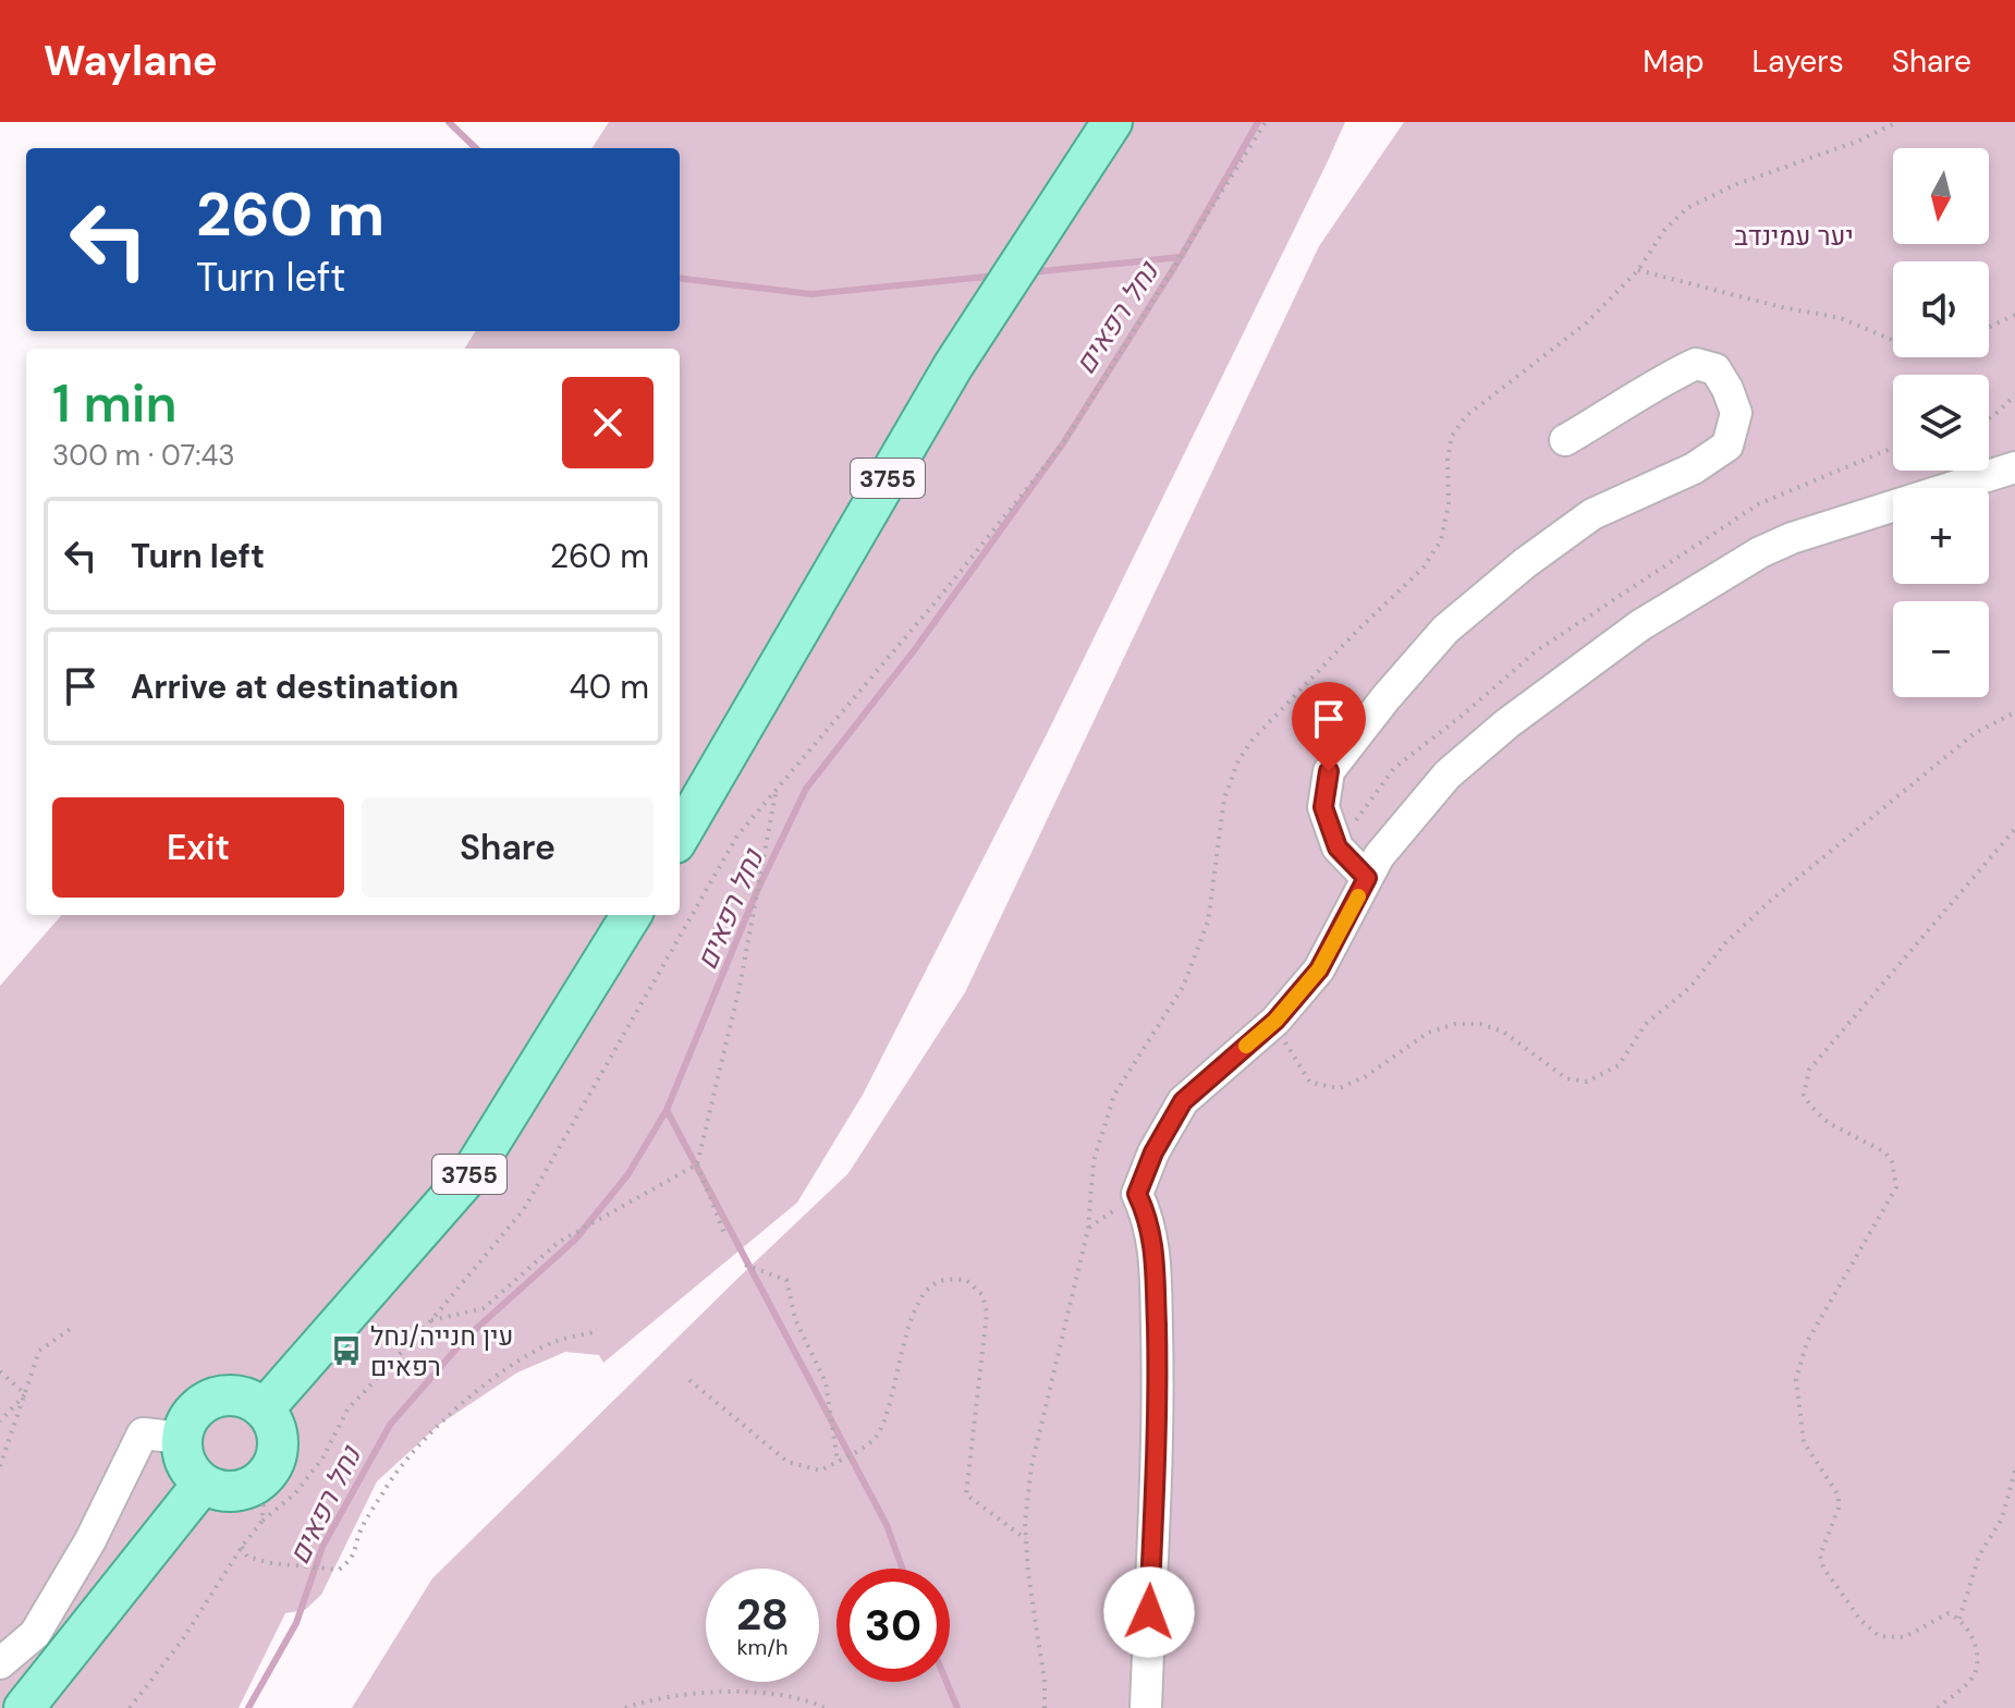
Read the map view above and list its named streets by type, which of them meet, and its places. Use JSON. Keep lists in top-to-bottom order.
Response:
{
  "streets": {
    "main road": ["3755"]
  },
  "water": ["נחל רפאים"],
  "parks": ["יער עמינדב"],
  "places": {
    "bus stop": ["עין חנייה/נחל רפאים"]
  },
  "north": "bottom",
  "page": {
    "header": "Waylane",
    "nav": ["Map", "Layers", "Share"],
    "map_buttons": ["+", "−"],
    "turn": ["260 m", "Turn left"],
    "heading": ["1 min", "300 m · 07:43"],
    "list": [
      {
        "name": "Turn left",
        "value": "260 m"
      },
      {
        "name": "Arrive at destination",
        "value": "40 m"
      }
    ],
    "buttons": ["Exit", "Share"],
    "speed": "28 km/h",
    "limit": "30"
  }
}
